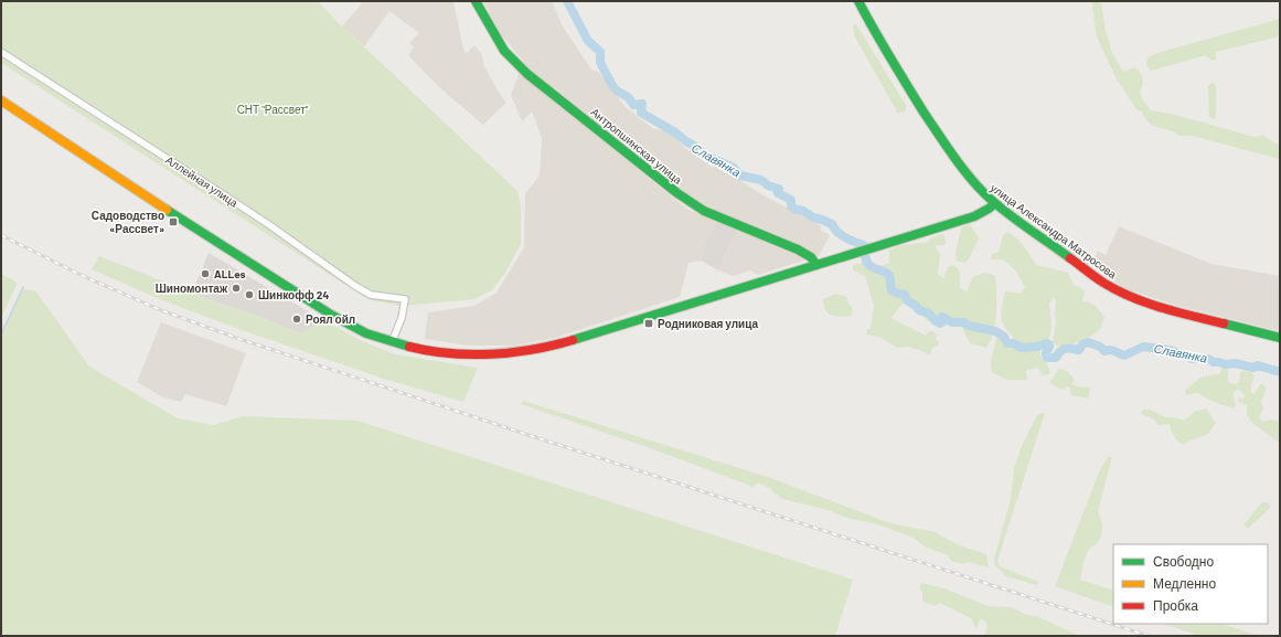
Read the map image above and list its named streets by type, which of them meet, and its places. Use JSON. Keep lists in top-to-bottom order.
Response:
{
  "streets": {
    "street": ["Антропшинская улица", "Аллейная улица", "улица Александра Матросова"]
  },
  "water": ["Славянка"],
  "parks": ["СНТ \"Рассвет\""],
  "places": {
    "transit": ["Садоводство «Рассвет»", "Родниковая улица"],
    "other": [
      "ALLes",
      "Шиномонтаж",
      "Шинкофф 24",
      "Роял ойл"
    ]
  },
  "legend": ["Свободно", "Медленно", "Пробка"]
}
